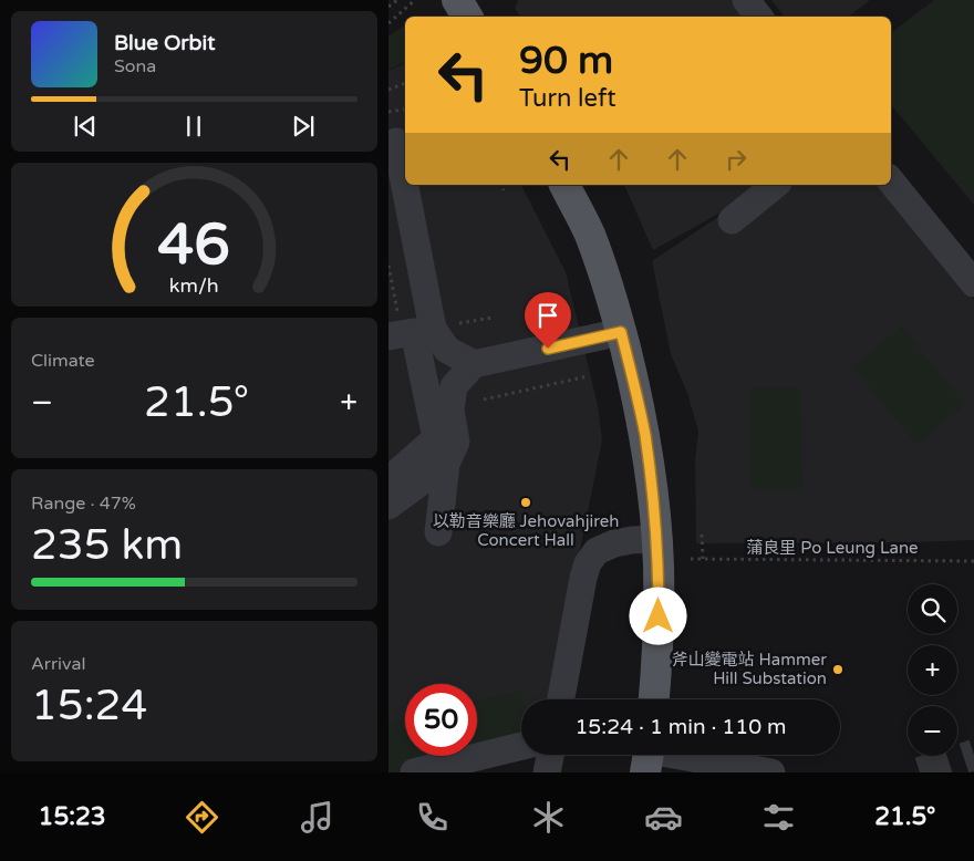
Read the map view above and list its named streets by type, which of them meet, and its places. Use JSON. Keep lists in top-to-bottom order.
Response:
{
  "streets": {
    "path": ["蒲良里 Po Leung Lane"]
  },
  "places": ["以勒音樂廳 Jehovahjireh Concert Hall", "斧山變電站 Hammer Hill Substation"],
  "page": {
    "turn": ["90 m", "Turn left"],
    "song": ["Blue Orbit", "Sona"],
    "tile": [
      "Climate",
      ["Range · 47%", "235 km"],
      ["Arrival", "15:24"]
    ],
    "heat": ["−", "21.5°", "+"],
    "map_buttons": ["+", "−"],
    "limit": "50",
    "trip": "15:24 · 1 min · 110 m",
    "tabs": ["15:23", "21.5°"],
    "gauge": ["46", "km/h"]
  }
}
